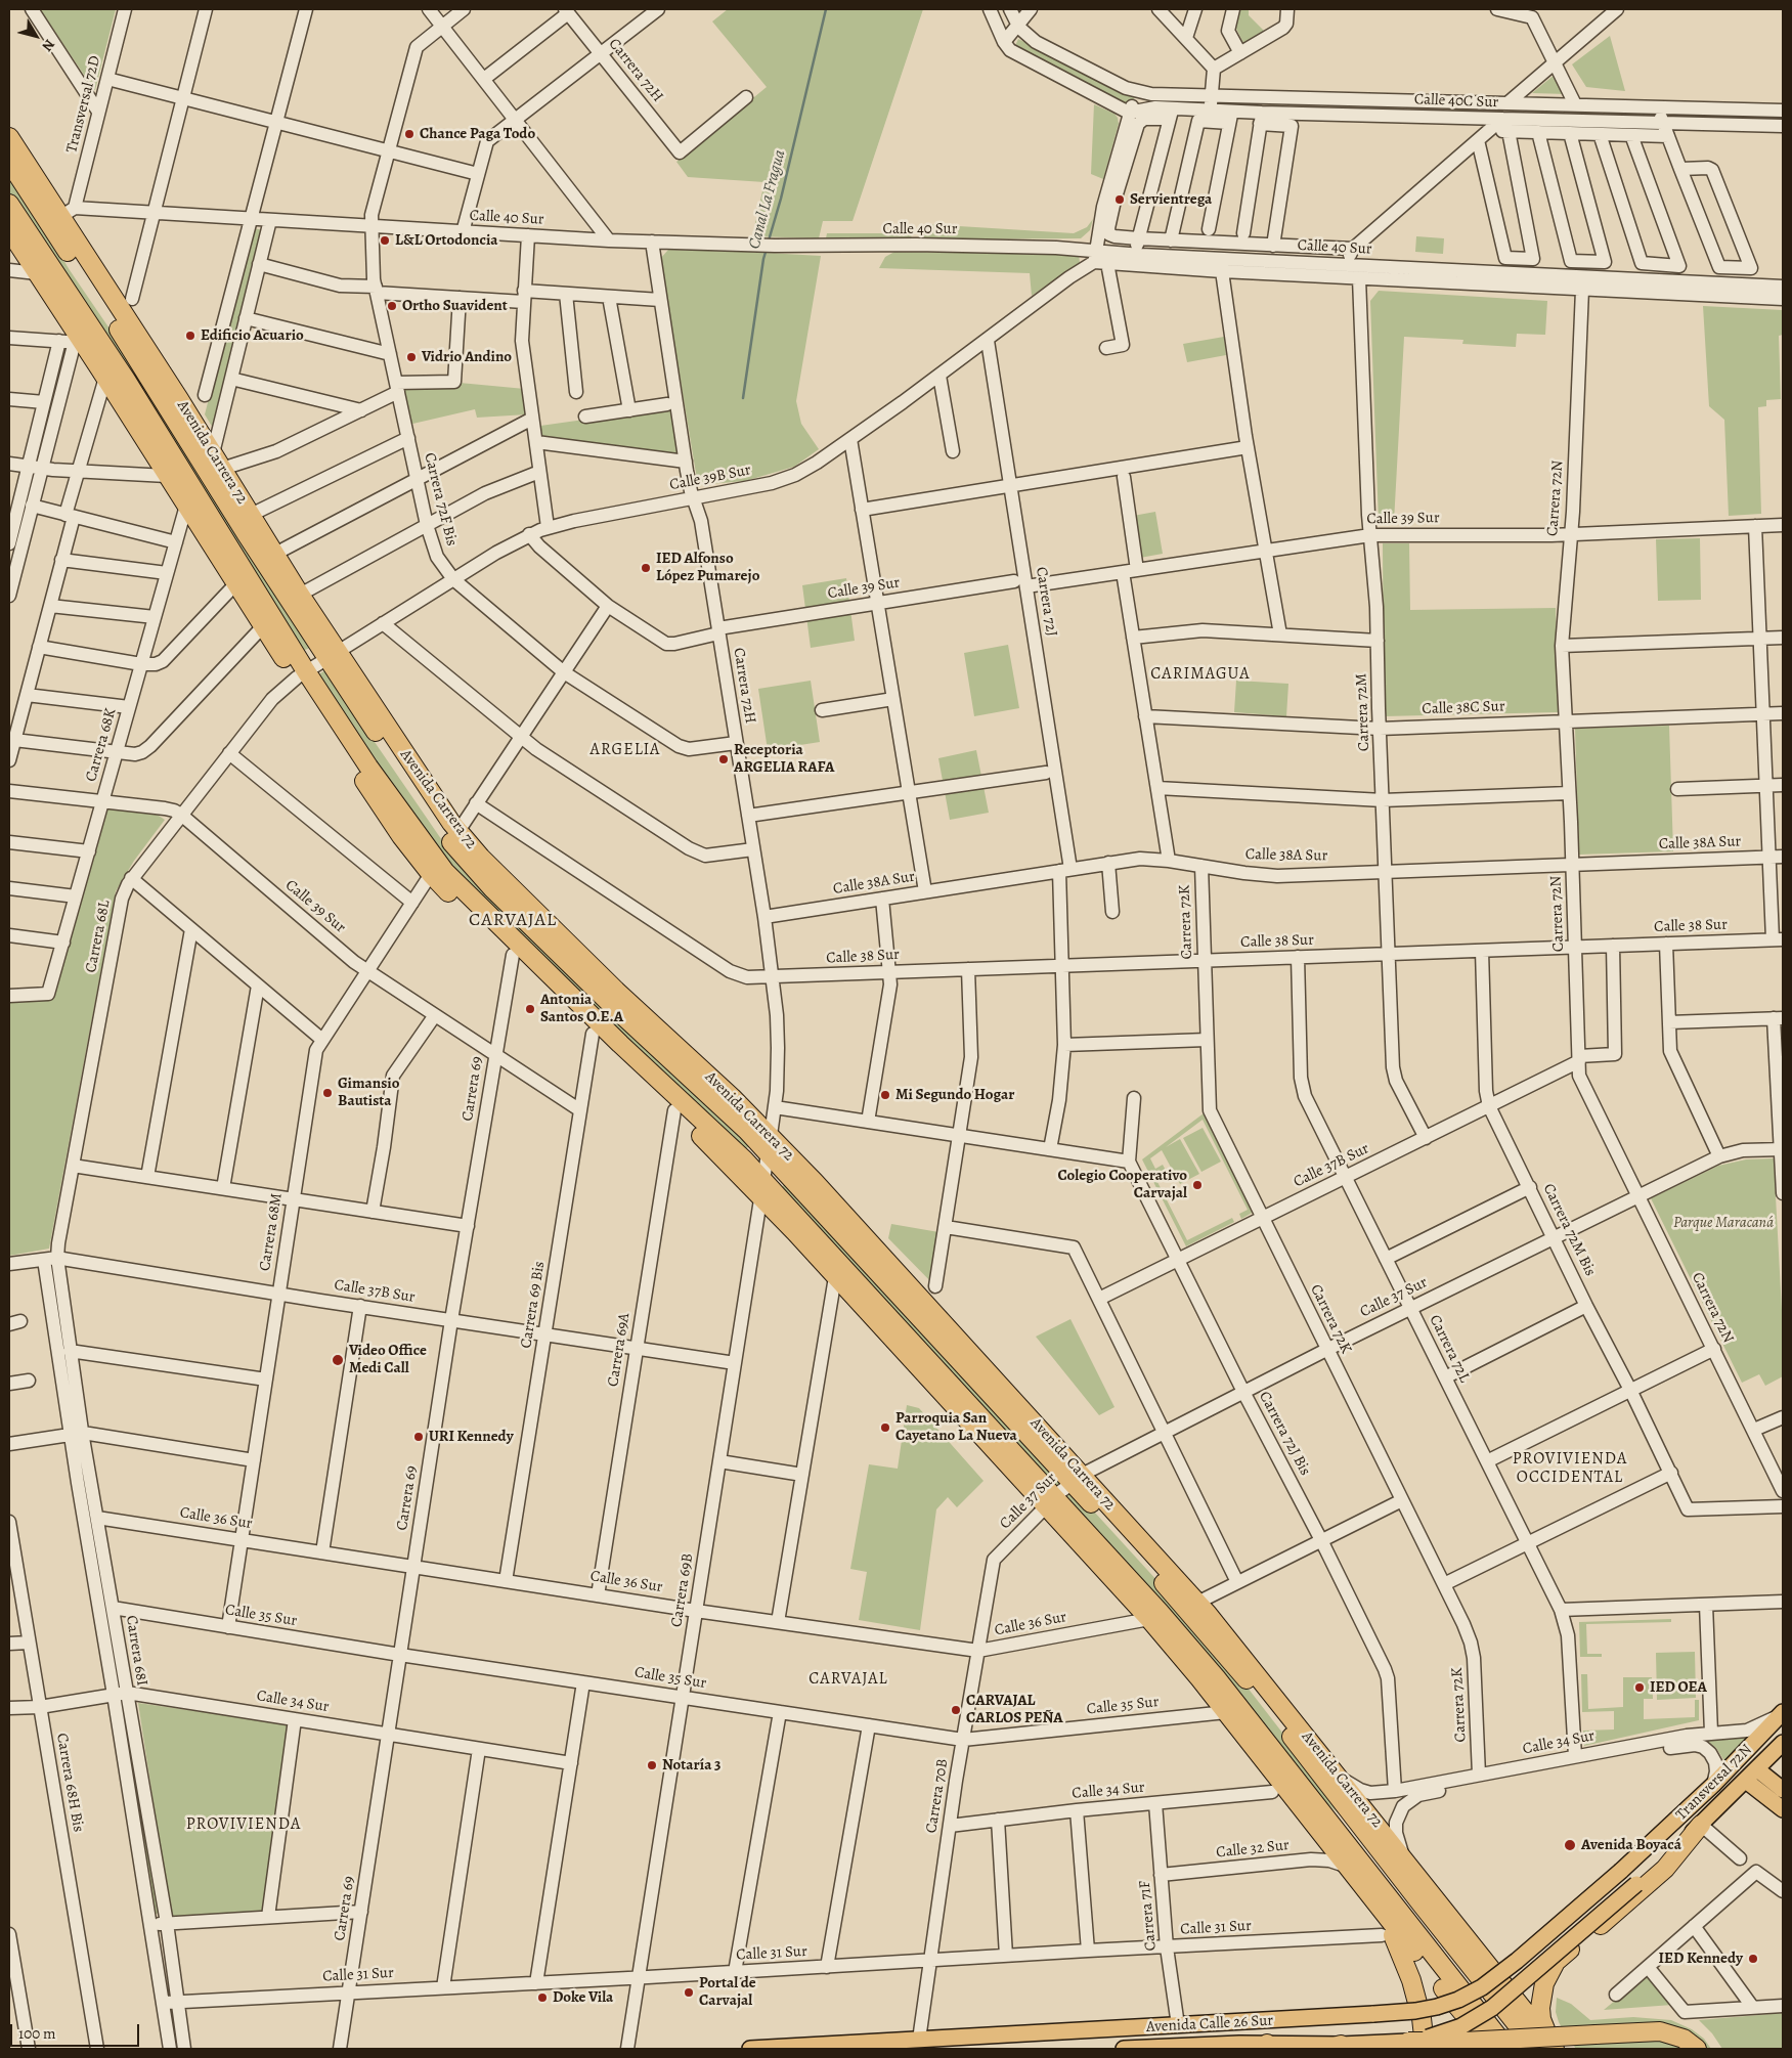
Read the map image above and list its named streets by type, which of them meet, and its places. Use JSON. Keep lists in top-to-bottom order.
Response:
{
  "streets": {
    "highway": ["Avenida Carrera 72"],
    "main road": ["Transversal 72N", "Avenida Calle 26 Sur"],
    "street": [
      "Carrera 72H",
      "Calle 40C Sur",
      "Transversal 72D",
      "Calle 40 Sur",
      "Calle 39B Sur",
      "Carrera 72N",
      "Carrera 72F Bis",
      "Calle 39 Sur",
      "Carrera 72J",
      "Calle 38C Sur",
      "Carrera 72M",
      "Carrera 68K",
      "Calle 38A Sur",
      "Carrera 72K",
      "Calle 38 Sur",
      "Carrera 68L",
      "Carrera 69",
      "Calle 37B Sur",
      "Carrera 72M Bis",
      "Carrera 68M",
      "Calle 37 Sur",
      "Carrera 69 Bis",
      "Carrera 72L",
      "Carrera 69A",
      "Carrera 72J Bis",
      "Calle 36 Sur",
      "Carrera 69B",
      "Calle 35 Sur",
      "Carrera 68I",
      "Calle 34 Sur",
      "Carrera 68H Bis",
      "Carrera 70B",
      "Calle 32 Sur",
      "Carrera 71F",
      "Calle 31 Sur"
    ]
  },
  "crossings": [
    ["Carrera 72H", "Calle 40 Sur"],
    ["Carrera 72H", "Avenida Carrera 72"],
    ["Carrera 72H", "Calle 39B Sur"],
    ["Carrera 72H", "Carrera 72F Bis"],
    ["Carrera 72H", "Calle 39 Sur"],
    ["Carrera 72H", "Calle 38A Sur"],
    ["Carrera 72H", "Calle 38 Sur"],
    ["Carrera 72H", "Carrera 69B"],
    ["Calle 40C Sur", "Calle 40 Sur"],
    ["Transversal 72D", "Calle 40 Sur"],
    ["Transversal 72D", "Avenida Carrera 72"],
    ["Calle 40 Sur", "Avenida Carrera 72"],
    ["Calle 40 Sur", "Calle 39B Sur"],
    ["Calle 40 Sur", "Carrera 72N"],
    ["Calle 40 Sur", "Carrera 72F Bis"],
    ["Calle 40 Sur", "Carrera 72M"],
    ["Avenida Carrera 72", "Calle 39B Sur"],
    ["Avenida Carrera 72", "Calle 37 Sur"],
    ["Avenida Carrera 72", "Carrera 69B"],
    ["Avenida Carrera 72", "Calle 34 Sur"],
    ["Calle 39B Sur", "Carrera 72F Bis"],
    ["Calle 39B Sur", "Carrera 72J"],
    ["Calle 39B Sur", "Carrera 68L"],
    ["Carrera 72N", "Calle 39 Sur"],
    ["Carrera 72N", "Calle 38C Sur"],
    ["Carrera 72N", "Calle 38A Sur"],
    ["Carrera 72N", "Calle 38 Sur"],
    ["Carrera 72N", "Calle 37B Sur"],
    ["Carrera 72N", "Calle 37 Sur"],
    ["Calle 39 Sur", "Carrera 72J"],
    ["Calle 39 Sur", "Carrera 72M"],
    ["Calle 39 Sur", "Carrera 68K"],
    ["Calle 39 Sur", "Carrera 68L"],
    ["Calle 39 Sur", "Carrera 69"],
    ["Calle 39 Sur", "Carrera 68M"],
    ["Calle 39 Sur", "Carrera 69 Bis"],
    ["Carrera 72J", "Calle 38A Sur"],
    ["Carrera 72J", "Calle 38 Sur"],
    ["Calle 38C Sur", "Carrera 72M"],
    ["Carrera 72M", "Calle 38A Sur"],
    ["Carrera 72M", "Calle 38 Sur"],
    ["Carrera 72M", "Calle 37B Sur"],
    ["Calle 38A Sur", "Carrera 72K"],
    ["Carrera 72K", "Calle 38 Sur"],
    ["Carrera 72K", "Calle 37B Sur"],
    ["Carrera 72K", "Calle 37 Sur"],
    ["Carrera 72K", "Calle 34 Sur"],
    ["Calle 38 Sur", "Calle 37B Sur"],
    ["Calle 38 Sur", "Carrera 72M Bis"],
    ["Calle 38 Sur", "Carrera 72L"],
    ["Carrera 68L", "Calle 37B Sur"],
    ["Carrera 68L", "Carrera 68I"],
    ["Carrera 69", "Calle 37B Sur"],
    ["Carrera 69", "Calle 36 Sur"],
    ["Carrera 69", "Calle 35 Sur"],
    ["Carrera 69", "Calle 34 Sur"],
    ["Carrera 69", "Calle 31 Sur"],
    ["Calle 37B Sur", "Carrera 72M Bis"],
    ["Calle 37B Sur", "Carrera 68M"],
    ["Calle 37B Sur", "Carrera 69 Bis"],
    ["Calle 37B Sur", "Carrera 72L"],
    ["Calle 37B Sur", "Carrera 69A"],
    ["Calle 37B Sur", "Carrera 72J Bis"],
    ["Calle 37B Sur", "Carrera 69B"],
    ["Calle 37B Sur", "Carrera 68I"],
    ["Carrera 72M Bis", "Calle 37 Sur"],
    ["Carrera 68M", "Calle 36 Sur"],
    ["Carrera 68M", "Calle 35 Sur"],
    ["Calle 37 Sur", "Carrera 72L"],
    ["Calle 37 Sur", "Carrera 72J Bis"],
    ["Calle 37 Sur", "Carrera 70B"],
    ["Carrera 69 Bis", "Calle 36 Sur"],
    ["Carrera 72L", "Calle 34 Sur"],
    ["Carrera 69A", "Calle 36 Sur"],
    ["Carrera 72J Bis", "Calle 34 Sur"],
    ["Calle 36 Sur", "Carrera 69B"],
    ["Calle 36 Sur", "Carrera 68I"],
    ["Calle 36 Sur", "Carrera 70B"],
    ["Carrera 69B", "Calle 35 Sur"],
    ["Carrera 69B", "Calle 31 Sur"],
    ["Calle 35 Sur", "Carrera 68I"],
    ["Calle 35 Sur", "Carrera 70B"],
    ["Carrera 68I", "Calle 34 Sur"],
    ["Carrera 68I", "Calle 31 Sur"],
    ["Calle 34 Sur", "Carrera 68H Bis"],
    ["Calle 34 Sur", "Transversal 72N"],
    ["Calle 34 Sur", "Carrera 70B"],
    ["Calle 34 Sur", "Carrera 71F"],
    ["Transversal 72N", "Avenida Calle 26 Sur"],
    ["Carrera 70B", "Calle 31 Sur"],
    ["Carrera 70B", "Avenida Calle 26 Sur"],
    ["Calle 32 Sur", "Carrera 71F"],
    ["Carrera 71F", "Calle 31 Sur"],
    ["Carrera 71F", "Avenida Calle 26 Sur"]
  ],
  "districts": [
    "CARIMAGUA",
    "ARGELIA",
    "CARVAJAL",
    "PROVIVIENDA OCCIDENTAL",
    "CARVAJAL",
    "PROVIVIENDA"
  ],
  "water": ["Canal La Fragua"],
  "parks": ["Parque Maracaná"],
  "places": [
    "Chance Paga Todo",
    "Servientrega",
    "L&L Ortodoncia",
    "Ortho Suavident",
    "Edificio Acuario",
    "Vidrio Andino",
    "IED Alfonso López Pumarejo",
    "Receptoria ARGELIA RAFA",
    "Antonia Santos O.E.A",
    "Gimansio Bautista",
    "Mi Segundo Hogar",
    "Colegio Cooperativo Carvajal",
    "Video Office Medi Call",
    "Parroquia San Cayetano La Nueva",
    "URI Kennedy",
    "IED OEA",
    "CARVAJAL CARLOS PEÑA",
    "Notaría 3",
    "Avenida Boyacá",
    "IED Kennedy",
    "Portal de Carvajal",
    "Doke Vila"
  ],
  "scale_bar": "100 m",
  "north": "bottom right"
}
